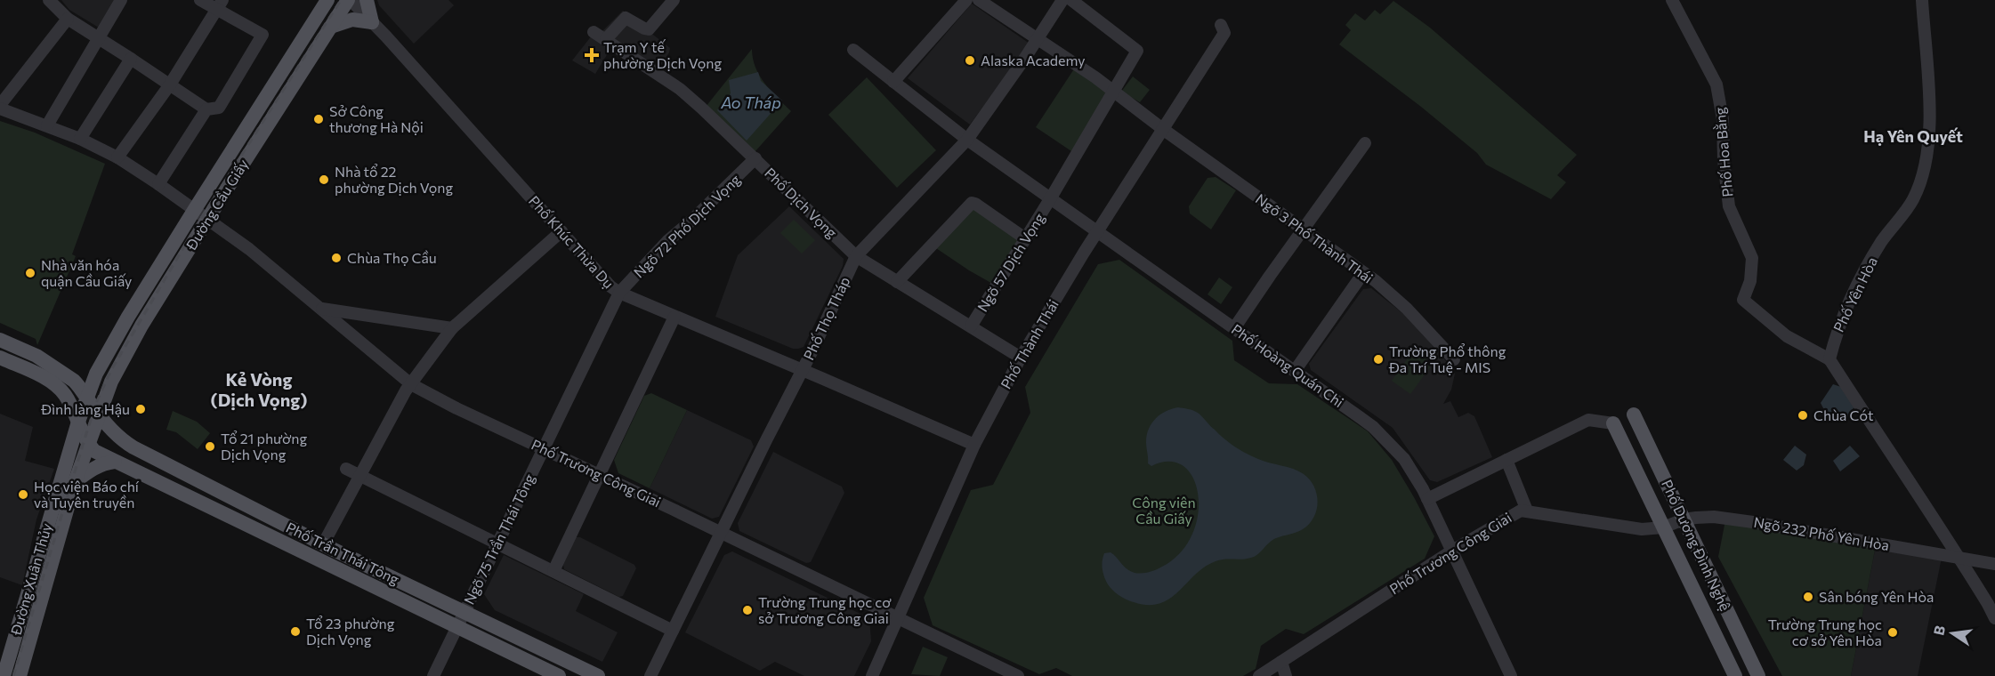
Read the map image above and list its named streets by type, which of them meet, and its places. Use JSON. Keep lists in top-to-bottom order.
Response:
{
  "streets": {
    "main road": [
      "Đường Cầu Giấy",
      "Phố Dương Đình Nghệ",
      "Phố Trần Thái Tông",
      "Đường Xuân Thủy"
    ],
    "street": [
      "Phố Hoa Bằng",
      "Phố Dịch Vọng",
      "Ngõ 72 Phố Dịch Vọng",
      "Ngõ 3 Phố Thành Thái",
      "Phố Khúc Thừa Dụ",
      "Ngõ 57 Dịch Vọng",
      "Phố Yên Hòa",
      "Phố Thọ Tháp",
      "Phố Thành Thái",
      "Phố Hoàng Quán Chi",
      "Phố Trương Công Giai",
      "Ngõ 232 Phố Yên Hòa",
      "Ngõ 75 Trần Thái Tông"
    ]
  },
  "crossings": [
    ["Phố Hoa Bằng", "Phố Yên Hòa"],
    ["Phố Dịch Vọng", "Ngõ 72 Phố Dịch Vọng"],
    ["Phố Dịch Vọng", "Ngõ 57 Dịch Vọng"],
    ["Phố Dịch Vọng", "Phố Thọ Tháp"],
    ["Phố Dịch Vọng", "Phố Thành Thái"],
    ["Đường Cầu Giấy", "Phố Khúc Thừa Dụ"],
    ["Đường Cầu Giấy", "Phố Trương Công Giai"],
    ["Đường Cầu Giấy", "Phố Trần Thái Tông"],
    ["Đường Cầu Giấy", "Đường Xuân Thủy"],
    ["Ngõ 72 Phố Dịch Vọng", "Phố Khúc Thừa Dụ"],
    ["Ngõ 72 Phố Dịch Vọng", "Ngõ 75 Trần Thái Tông"],
    ["Ngõ 3 Phố Thành Thái", "Ngõ 57 Dịch Vọng"],
    ["Ngõ 3 Phố Thành Thái", "Phố Thọ Tháp"],
    ["Ngõ 3 Phố Thành Thái", "Phố Thành Thái"],
    ["Phố Khúc Thừa Dụ", "Phố Thọ Tháp"],
    ["Phố Khúc Thừa Dụ", "Phố Thành Thái"],
    ["Phố Khúc Thừa Dụ", "Ngõ 75 Trần Thái Tông"],
    ["Ngõ 57 Dịch Vọng", "Phố Hoàng Quán Chi"],
    ["Phố Thọ Tháp", "Phố Hoàng Quán Chi"],
    ["Phố Thọ Tháp", "Phố Trương Công Giai"],
    ["Phố Thành Thái", "Phố Hoàng Quán Chi"],
    ["Phố Thành Thái", "Phố Trương Công Giai"],
    ["Phố Hoàng Quán Chi", "Phố Trương Công Giai"],
    ["Phố Trương Công Giai", "Ngõ 232 Phố Yên Hòa"],
    ["Phố Trương Công Giai", "Ngõ 75 Trần Thái Tông"],
    ["Phố Trương Công Giai", "Phố Dương Đình Nghệ"],
    ["Ngõ 232 Phố Yên Hòa", "Phố Dương Đình Nghệ"],
    ["Ngõ 75 Trần Thái Tông", "Phố Trần Thái Tông"],
    ["Phố Trần Thái Tông", "Đường Xuân Thủy"]
  ],
  "districts": ["Hạ Yên Quyết", "Kẻ Vòng (Dịch Vọng)"],
  "water": ["Ao Tháp"],
  "parks": ["Công viên Cầu Giấy"],
  "places": {
    "health": ["Trạm Y tế phường Dịch Vọng"],
    "other": [
      "Alaska Academy",
      "Sở Công thương Hà Nội",
      "Nhà tổ 22 phường Dịch Vọng",
      "Chùa Thọ Cầu",
      "Nhà văn hóa quận Cầu Giấy",
      "Trường Phổ thông Đa Trí Tuệ - MIS",
      "Đình làng Hậu",
      "Chùa Cót",
      "Tổ 21 phường Dịch Vọng",
      "Học viện Báo chí và Tuyên truyền",
      "Sân bóng Yên Hòa",
      "Trường Trung học cơ sở Trương Công Giai",
      "Tổ 23 phường Dịch Vọng",
      "Trường Trung học cơ sở Yên Hòa"
    ]
  },
  "north": "left"
}
